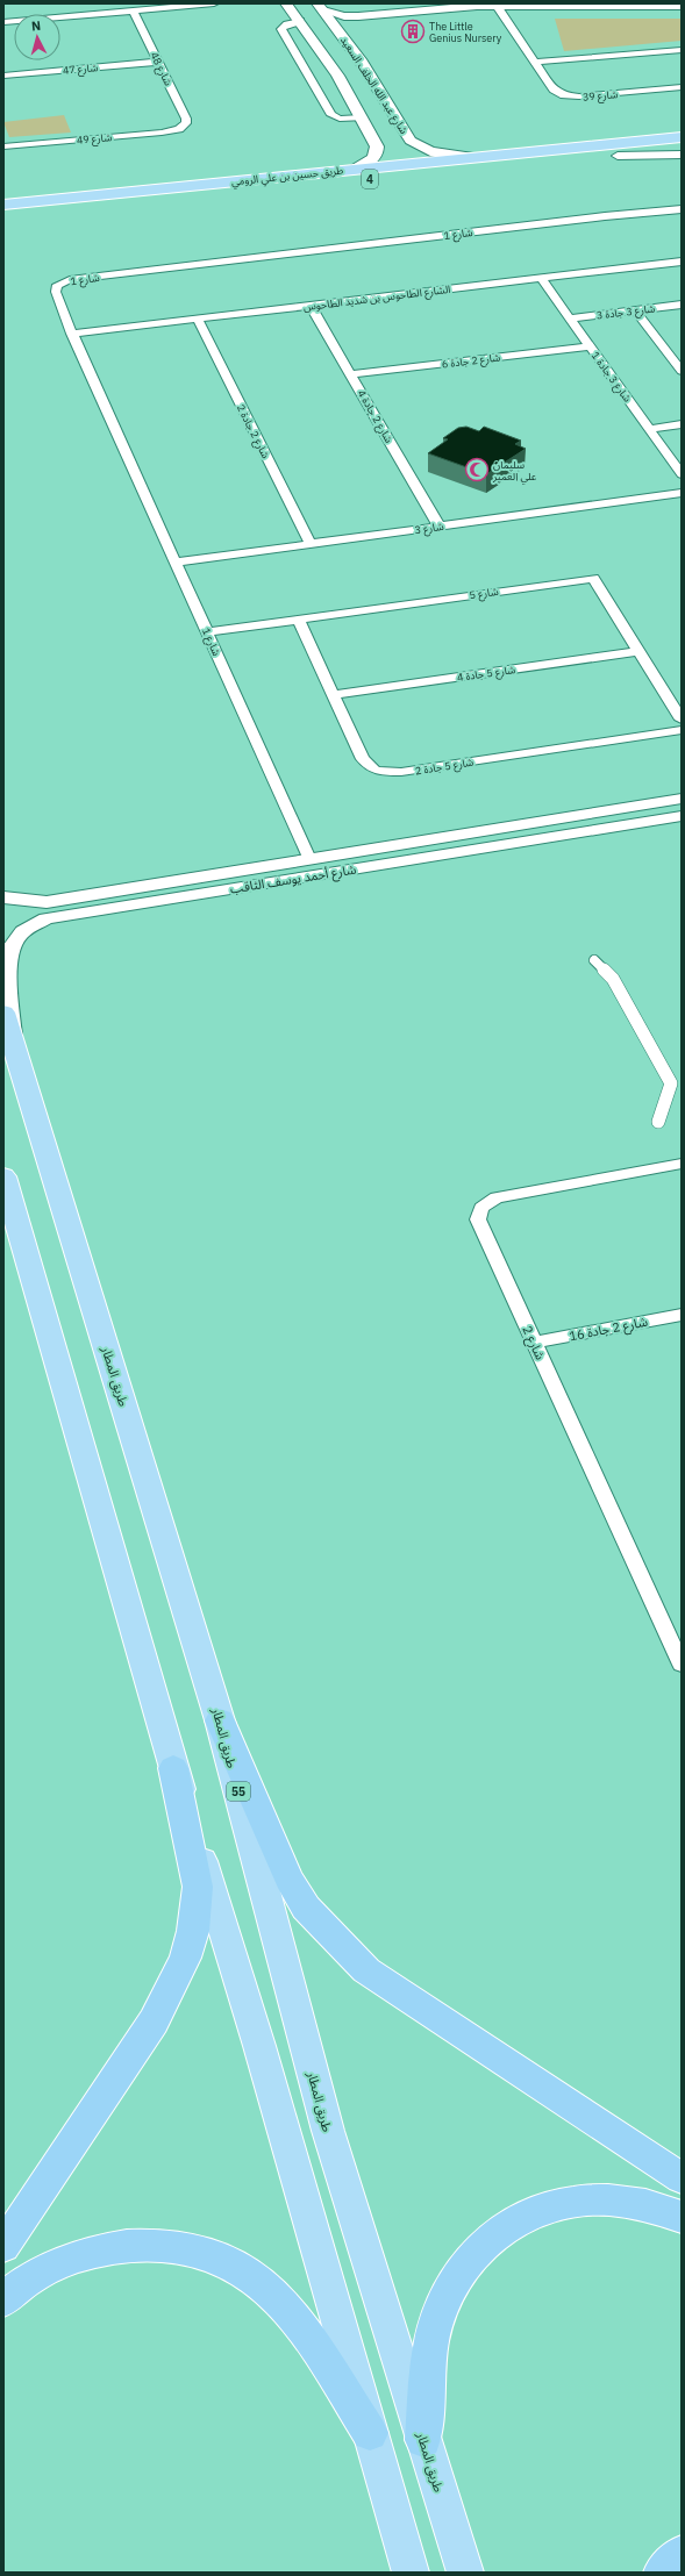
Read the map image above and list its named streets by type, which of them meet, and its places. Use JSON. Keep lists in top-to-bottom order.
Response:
{
  "streets": {
    "highway": [
      "طريق حسين بن علي الرومي",
      "4",
      "طريق المطار",
      "55"
    ],
    "main road": ["شارع عبد الله الخلف السعيد"],
    "street": [
      "شارع 47",
      "شارع 48",
      "شارع 39",
      "شارع 49",
      "شارع 1",
      "الشارع الطاحوس بن شديد الطاحوس",
      "شارع 3 جادة 3",
      "شارع 2 جادة 6",
      "شارع 3 جادة 1",
      "شارع 2 جادة 4",
      "شارع 2 جادة 2",
      "شارع 3",
      "شارع 5",
      "شارع 5 جادة 4",
      "شارع 5 جادة 2",
      "شارع أحمد يوسف الثاقب",
      "شارع 2 جادة 16",
      "شارع 2"
    ]
  },
  "crossings": [
    ["شارع 47", "شارع 48"],
    ["شارع 48", "شارع 49"],
    ["شارع عبد الله الخلف السعيد", "طريق حسين بن علي الرومي"],
    ["شارع 1", "الشارع الطاحوس بن شديد الطاحوس"],
    ["شارع 1", "شارع 3"],
    ["شارع 1", "شارع 5"],
    ["شارع 1", "شارع أحمد يوسف الثاقب"],
    ["الشارع الطاحوس بن شديد الطاحوس", "شارع 3 جادة 1"],
    ["الشارع الطاحوس بن شديد الطاحوس", "شارع 2 جادة 4"],
    ["الشارع الطاحوس بن شديد الطاحوس", "شارع 2 جادة 2"],
    ["شارع 3 جادة 3", "شارع 3 جادة 1"],
    ["شارع 2 جادة 6", "شارع 3 جادة 1"],
    ["شارع 2 جادة 6", "شارع 2 جادة 4"],
    ["شارع 2 جادة 4", "شارع 3"],
    ["شارع 2 جادة 2", "شارع 3"],
    ["شارع 5", "شارع 5 جادة 4"],
    ["شارع 5", "شارع 5 جادة 2"],
    ["شارع 5 جادة 4", "شارع 5 جادة 2"],
    ["شارع أحمد يوسف الثاقب", "طريق المطار"],
    ["شارع 2 جادة 16", "شارع 2"]
  ],
  "places": {
    "building": ["The Little Genius Nursery"],
    "mosque": ["سليمان علي العمير"]
  },
  "north": "top"
}
